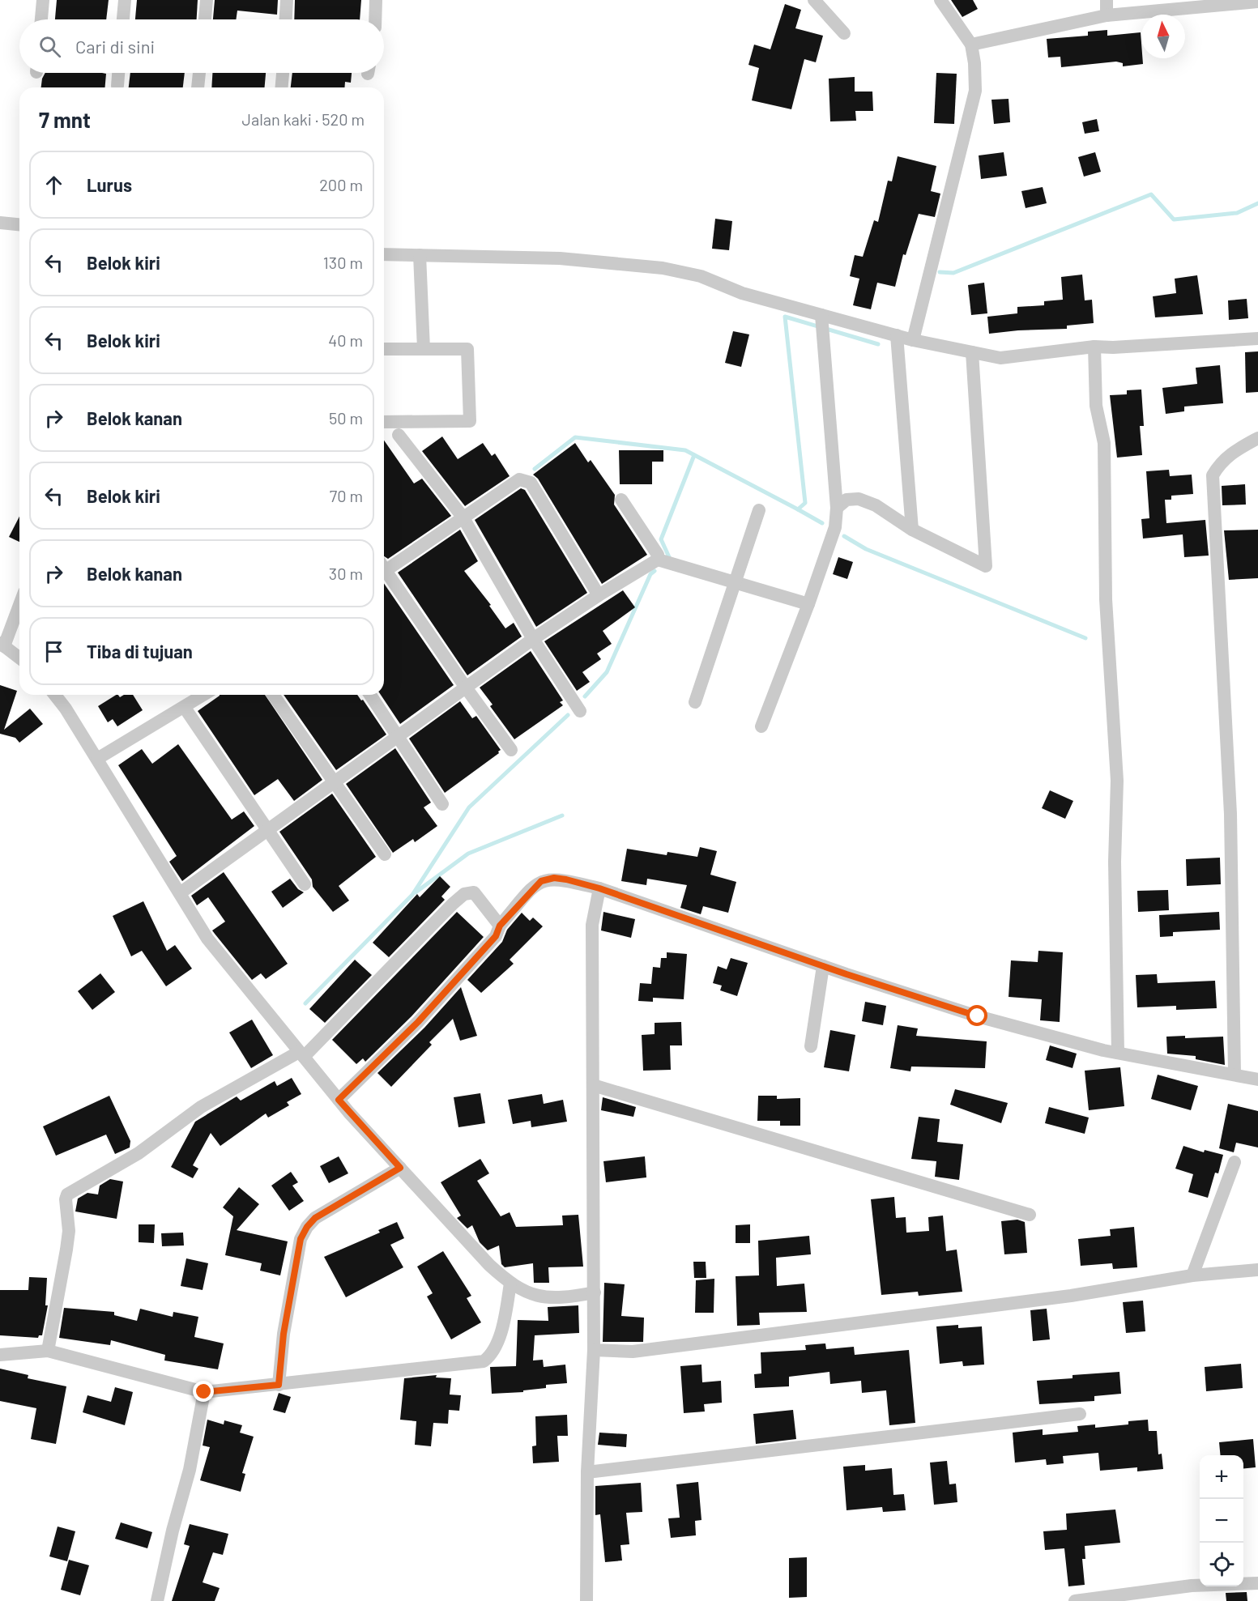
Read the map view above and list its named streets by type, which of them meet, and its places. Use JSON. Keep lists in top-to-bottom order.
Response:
{
  "north": "top",
  "page": {
    "search": "Cari di sini",
    "heading": ["7 mnt", "Jalan kaki · 520 m"],
    "list": [
      ["Lurus", "200 m"],
      ["Belok kiri", "130 m"],
      ["Belok kiri", "40 m"],
      ["Belok kanan", "50 m"],
      ["Belok kiri", "70 m"],
      ["Belok kanan", "30 m"],
      "Tiba di tujuan"
    ],
    "map_buttons": ["+", "−"]
  }
}
